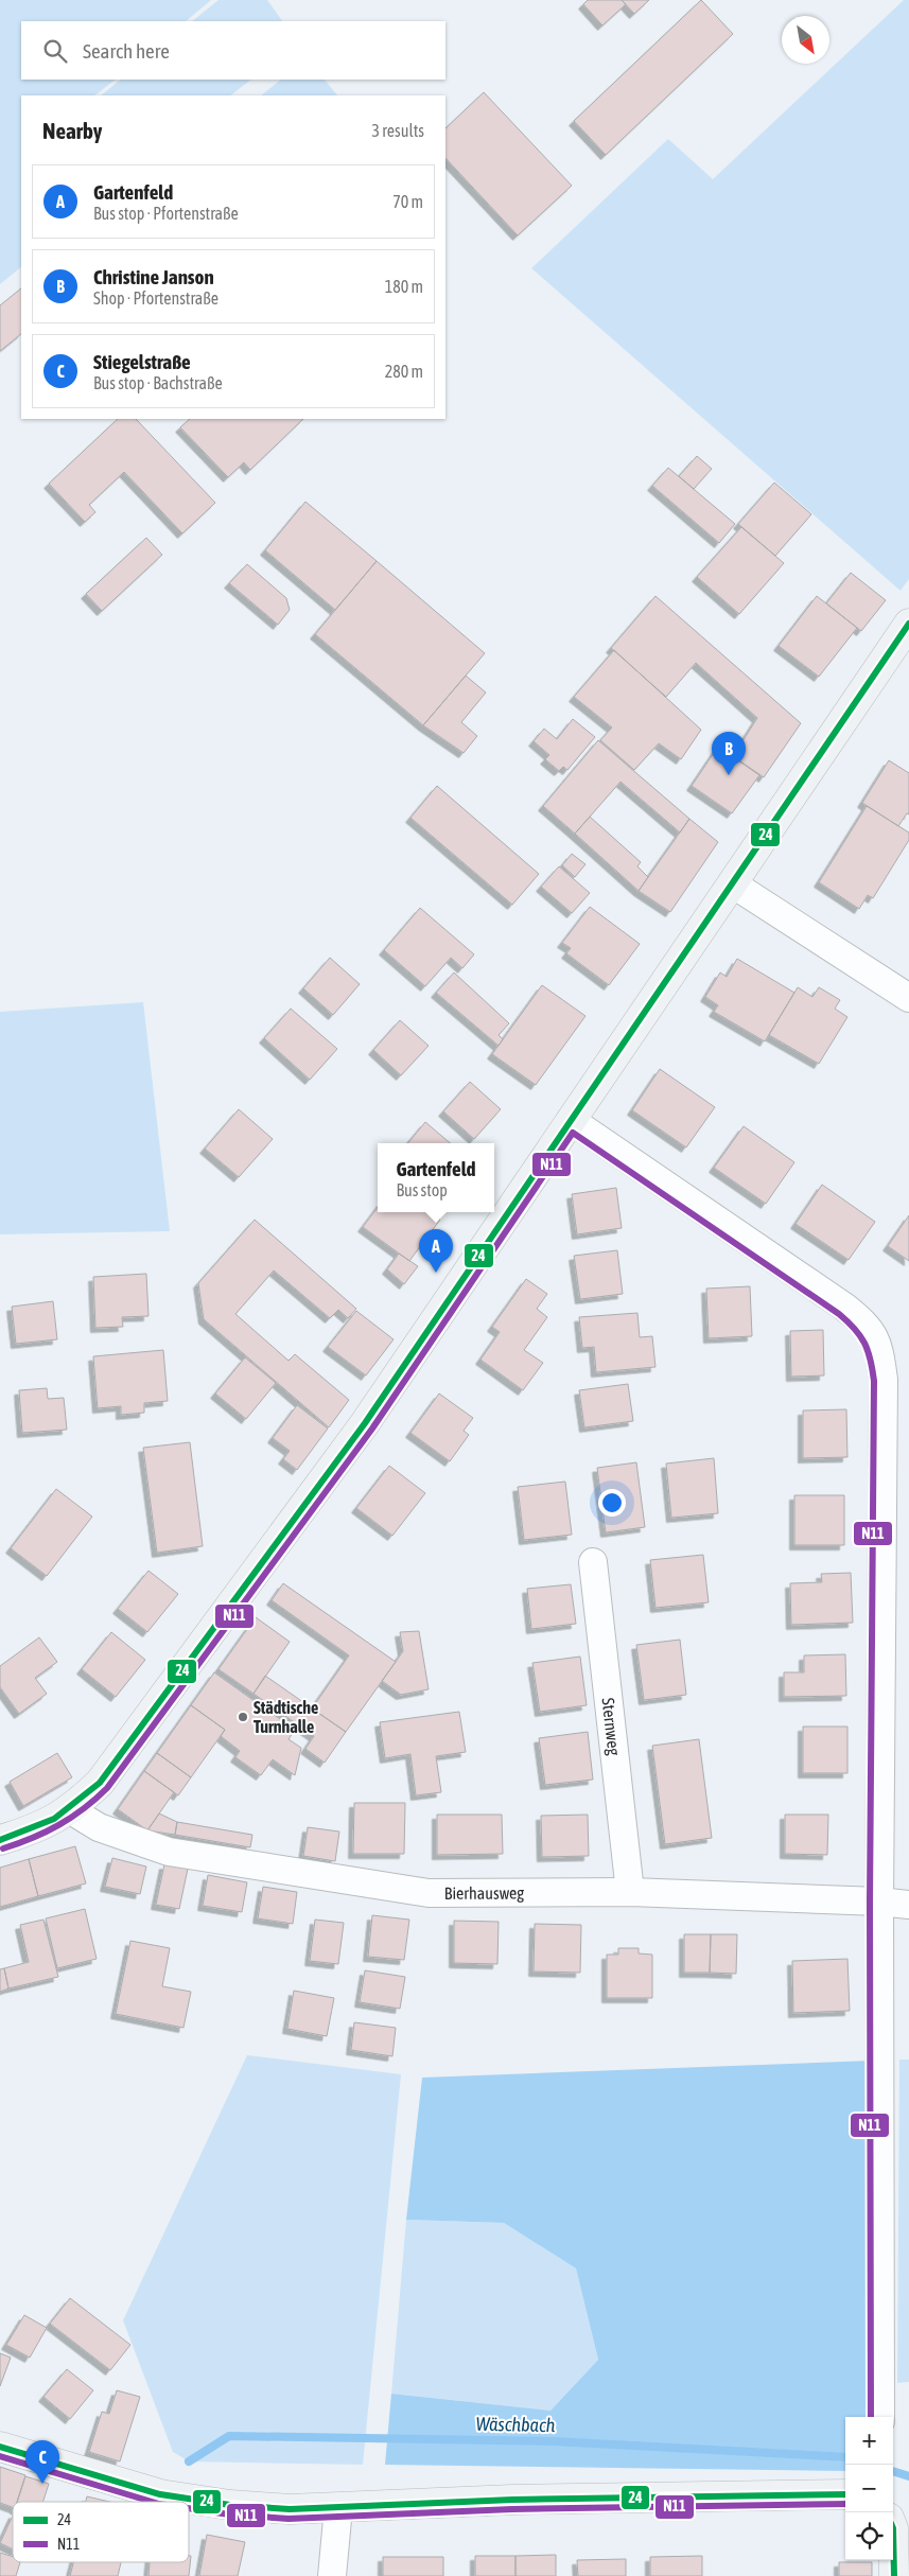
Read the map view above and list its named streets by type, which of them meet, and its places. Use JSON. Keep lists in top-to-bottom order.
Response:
{
  "streets": {
    "street": ["Sternweg", "Bierhausweg"]
  },
  "crossings": [
    ["Sternweg", "Bierhausweg"]
  ],
  "water": ["Wäschbach"],
  "places": ["Städtische Turnhalle"],
  "lines": ["transit line 24", "transit line N11"],
  "legend": ["24", "N11"],
  "north": "bottom right",
  "page": {
    "search": "Search here",
    "heading": ["Nearby", "3 results"],
    "list": [
      {
        "mark": "A",
        "name": "Gartenfeld",
        "note": "Bus stop · Pfortenstraße",
        "value": "70 m"
      },
      {
        "mark": "B",
        "name": "Christine Janson",
        "note": "Shop · Pfortenstraße",
        "value": "180 m"
      },
      {
        "mark": "C",
        "name": "Stiegelstraße",
        "note": "Bus stop · Bachstraße",
        "value": "280 m"
      }
    ],
    "pins": ["B", "A", "C"],
    "popup": ["Gartenfeld", "Bus stop"],
    "map_buttons": ["+", "−"]
  }
}
